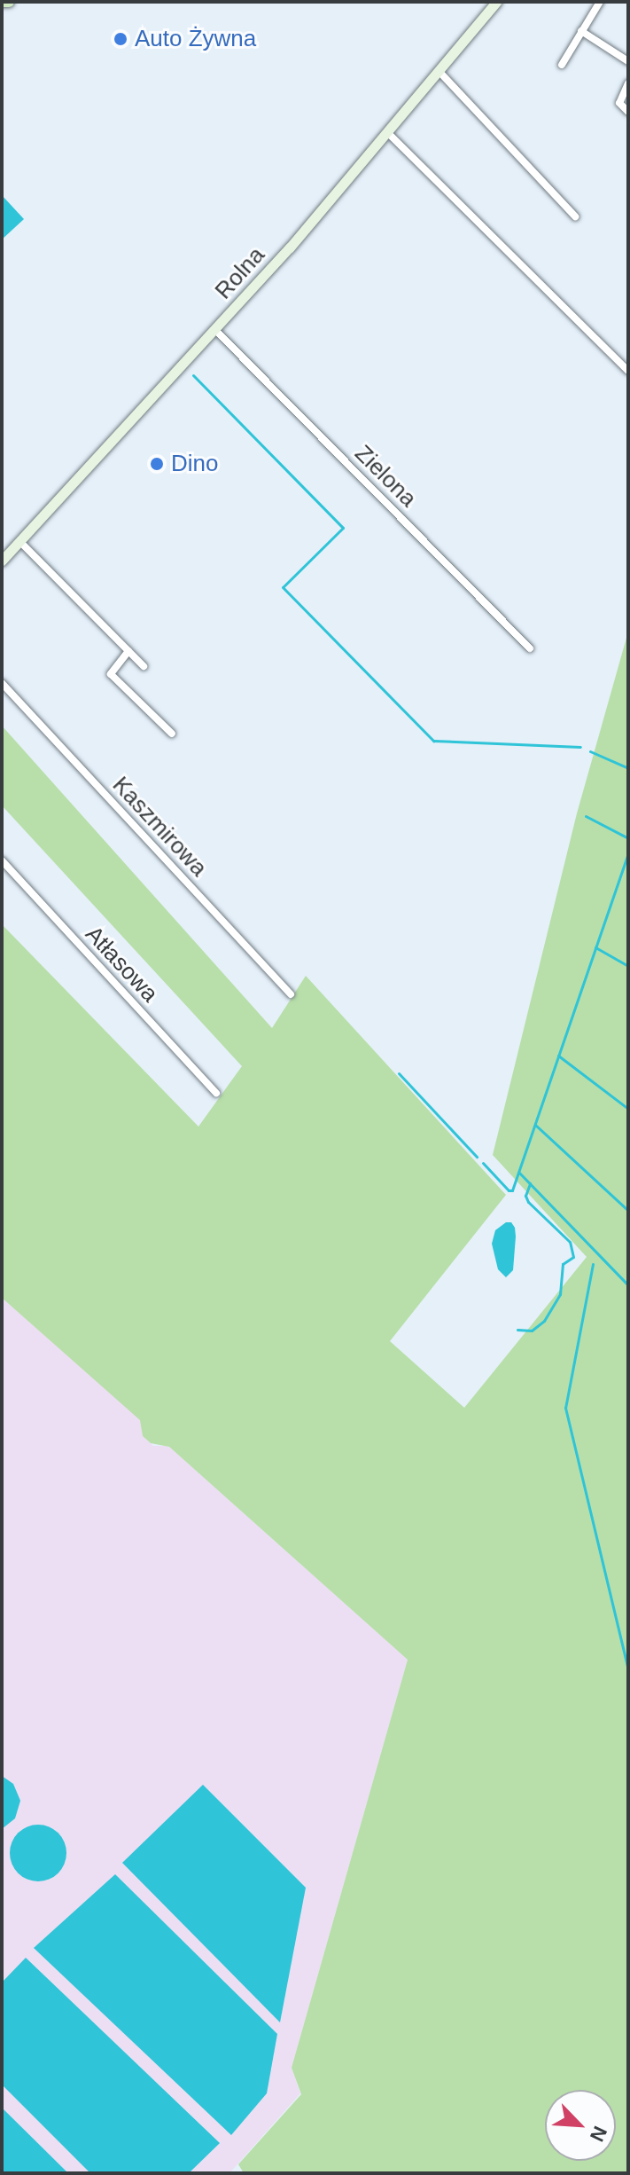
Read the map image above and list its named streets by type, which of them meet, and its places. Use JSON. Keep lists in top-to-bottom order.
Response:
{
  "streets": {
    "street": [
      "Rolna",
      "Zielona",
      "Kaszmirowa",
      "Atłasowa"
    ]
  },
  "crossings": [
    ["Rolna", "Zielona"]
  ],
  "places": ["Auto Żywna", "Dino"],
  "north": "bottom right"
}
